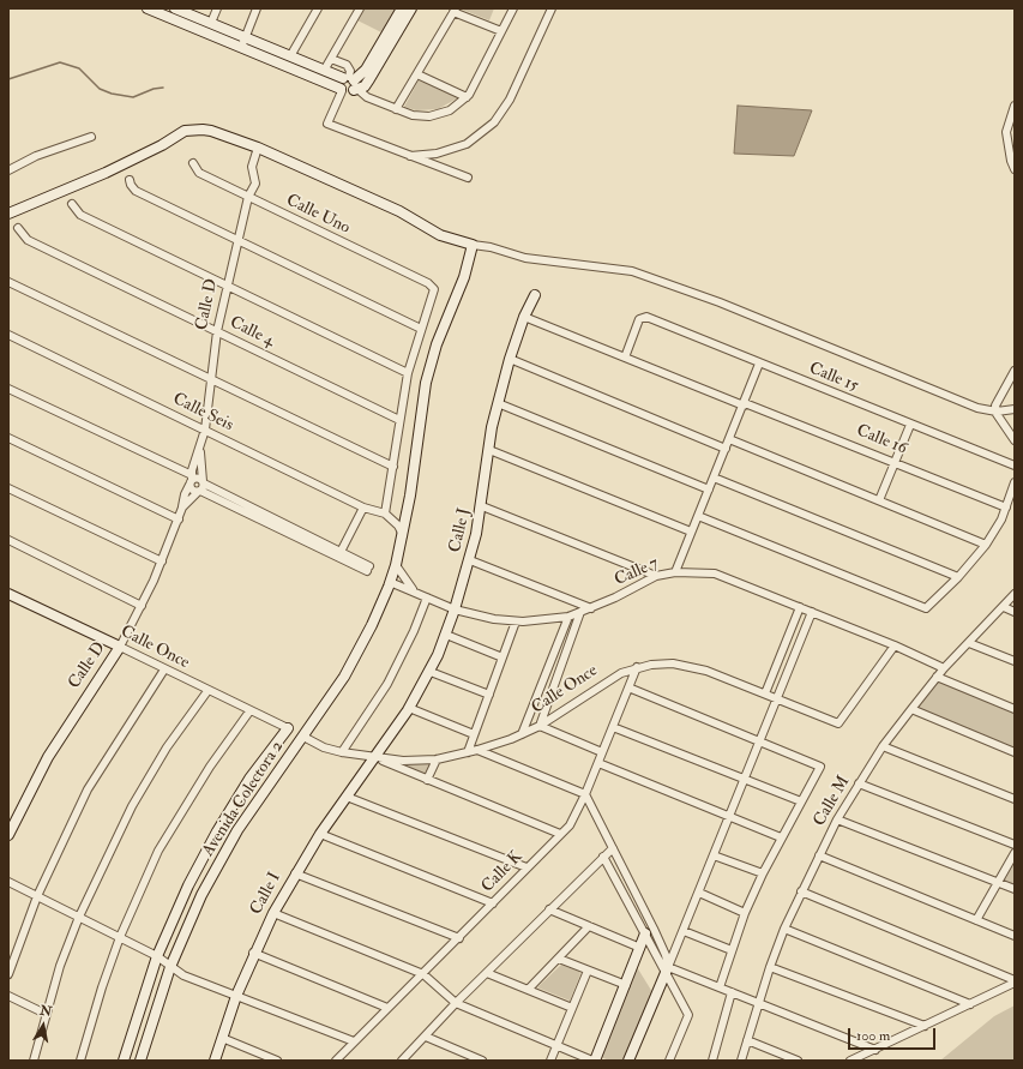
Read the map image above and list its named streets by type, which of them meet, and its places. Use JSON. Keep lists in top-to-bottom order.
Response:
{
  "streets": {
    "street": [
      "Calle Uno",
      "Calle D",
      "Calle 4",
      "Calle 15",
      "Calle Seis",
      "Calle 16",
      "Calle J",
      "Calle 7",
      "Calle Once",
      "Avenida Colectora 2",
      "Calle M",
      "Calle K",
      "Calle I"
    ]
  },
  "crossings": [
    ["Calle Uno", "Calle D"],
    ["Calle D", "Calle 4"],
    ["Calle D", "Calle Seis"],
    ["Calle D", "Calle Once"],
    ["Calle 15", "Calle 16"],
    ["Calle 16", "Calle J"],
    ["Calle J", "Calle 7"],
    ["Calle J", "Calle Once"],
    ["Calle J", "Calle I"],
    ["Calle 7", "Calle Once"],
    ["Calle 7", "Avenida Colectora 2"],
    ["Calle 7", "Calle M"],
    ["Calle Once", "Avenida Colectora 2"],
    ["Calle Once", "Calle K"],
    ["Calle Once", "Calle I"]
  ],
  "scale_bar": "100 m",
  "north": "top"
}
